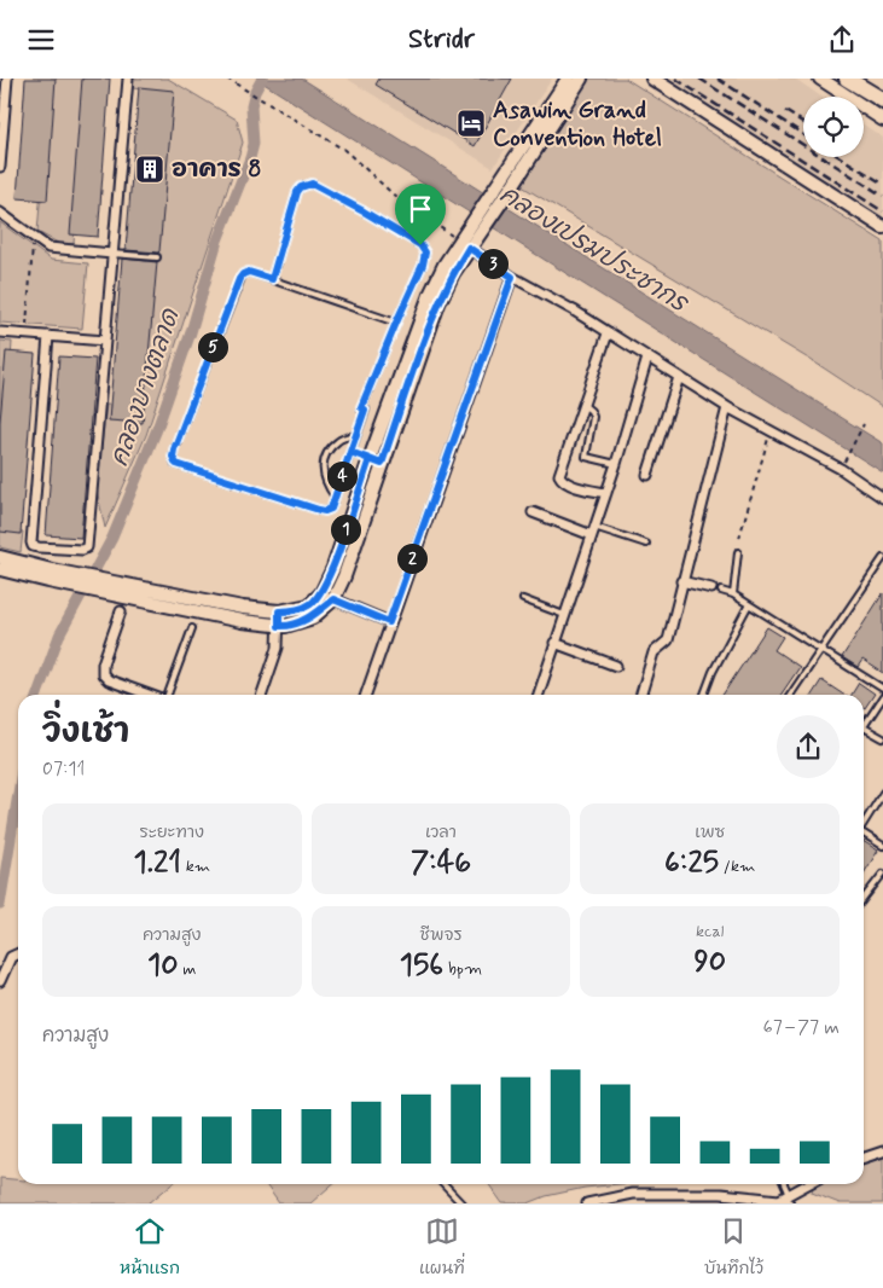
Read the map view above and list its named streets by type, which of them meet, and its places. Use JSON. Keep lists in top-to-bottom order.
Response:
{
  "water": ["คลองเปรมประชากร", "คลองบางตลาด"],
  "places": {
    "hotel": ["Asawin Grand Convention Hotel"],
    "building": ["อาคาร 8"]
  },
  "page": {
    "header": "Stridr",
    "pins": [
      "3",
      "5",
      "4",
      "1",
      "2"
    ],
    "heading": ["วิ่งเช้า", "07:11"],
    "stats": [
      ["ระยะทาง", "1.21 km"],
      ["เวลา", "7:46"],
      ["เพซ", "6:25 /km"],
      ["ความสูง", "10 m"],
      ["ชีพจร", "156 bpm"],
      ["kcal", "90"]
    ],
    "chart": ["ความสูง", "67–77 m"],
    "tabs": ["หน้าแรก", "แผนที่", "บันทึกไว้"]
  }
}
